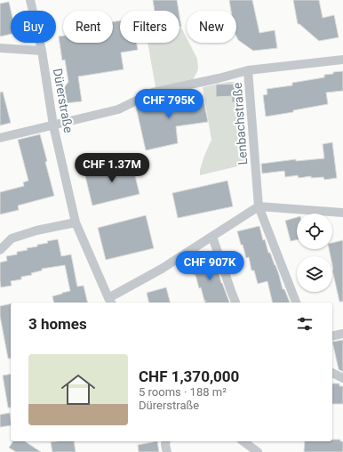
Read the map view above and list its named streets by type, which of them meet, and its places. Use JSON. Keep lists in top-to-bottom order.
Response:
{
  "streets": {
    "street": ["Dürerstraße", "Lenbachstraße"]
  },
  "page": {
    "chip": [
      "Buy",
      "Rent",
      "Filters",
      "New"
    ],
    "price": ["CHF 795K", "CHF 1.37M", "CHF 907K"],
    "heading": "3 homes",
    "list": [
      {
        "name": "CHF 1,370,000",
        "note": "5 rooms · 188 m² · Dürerstraße"
      }
    ]
  }
}
